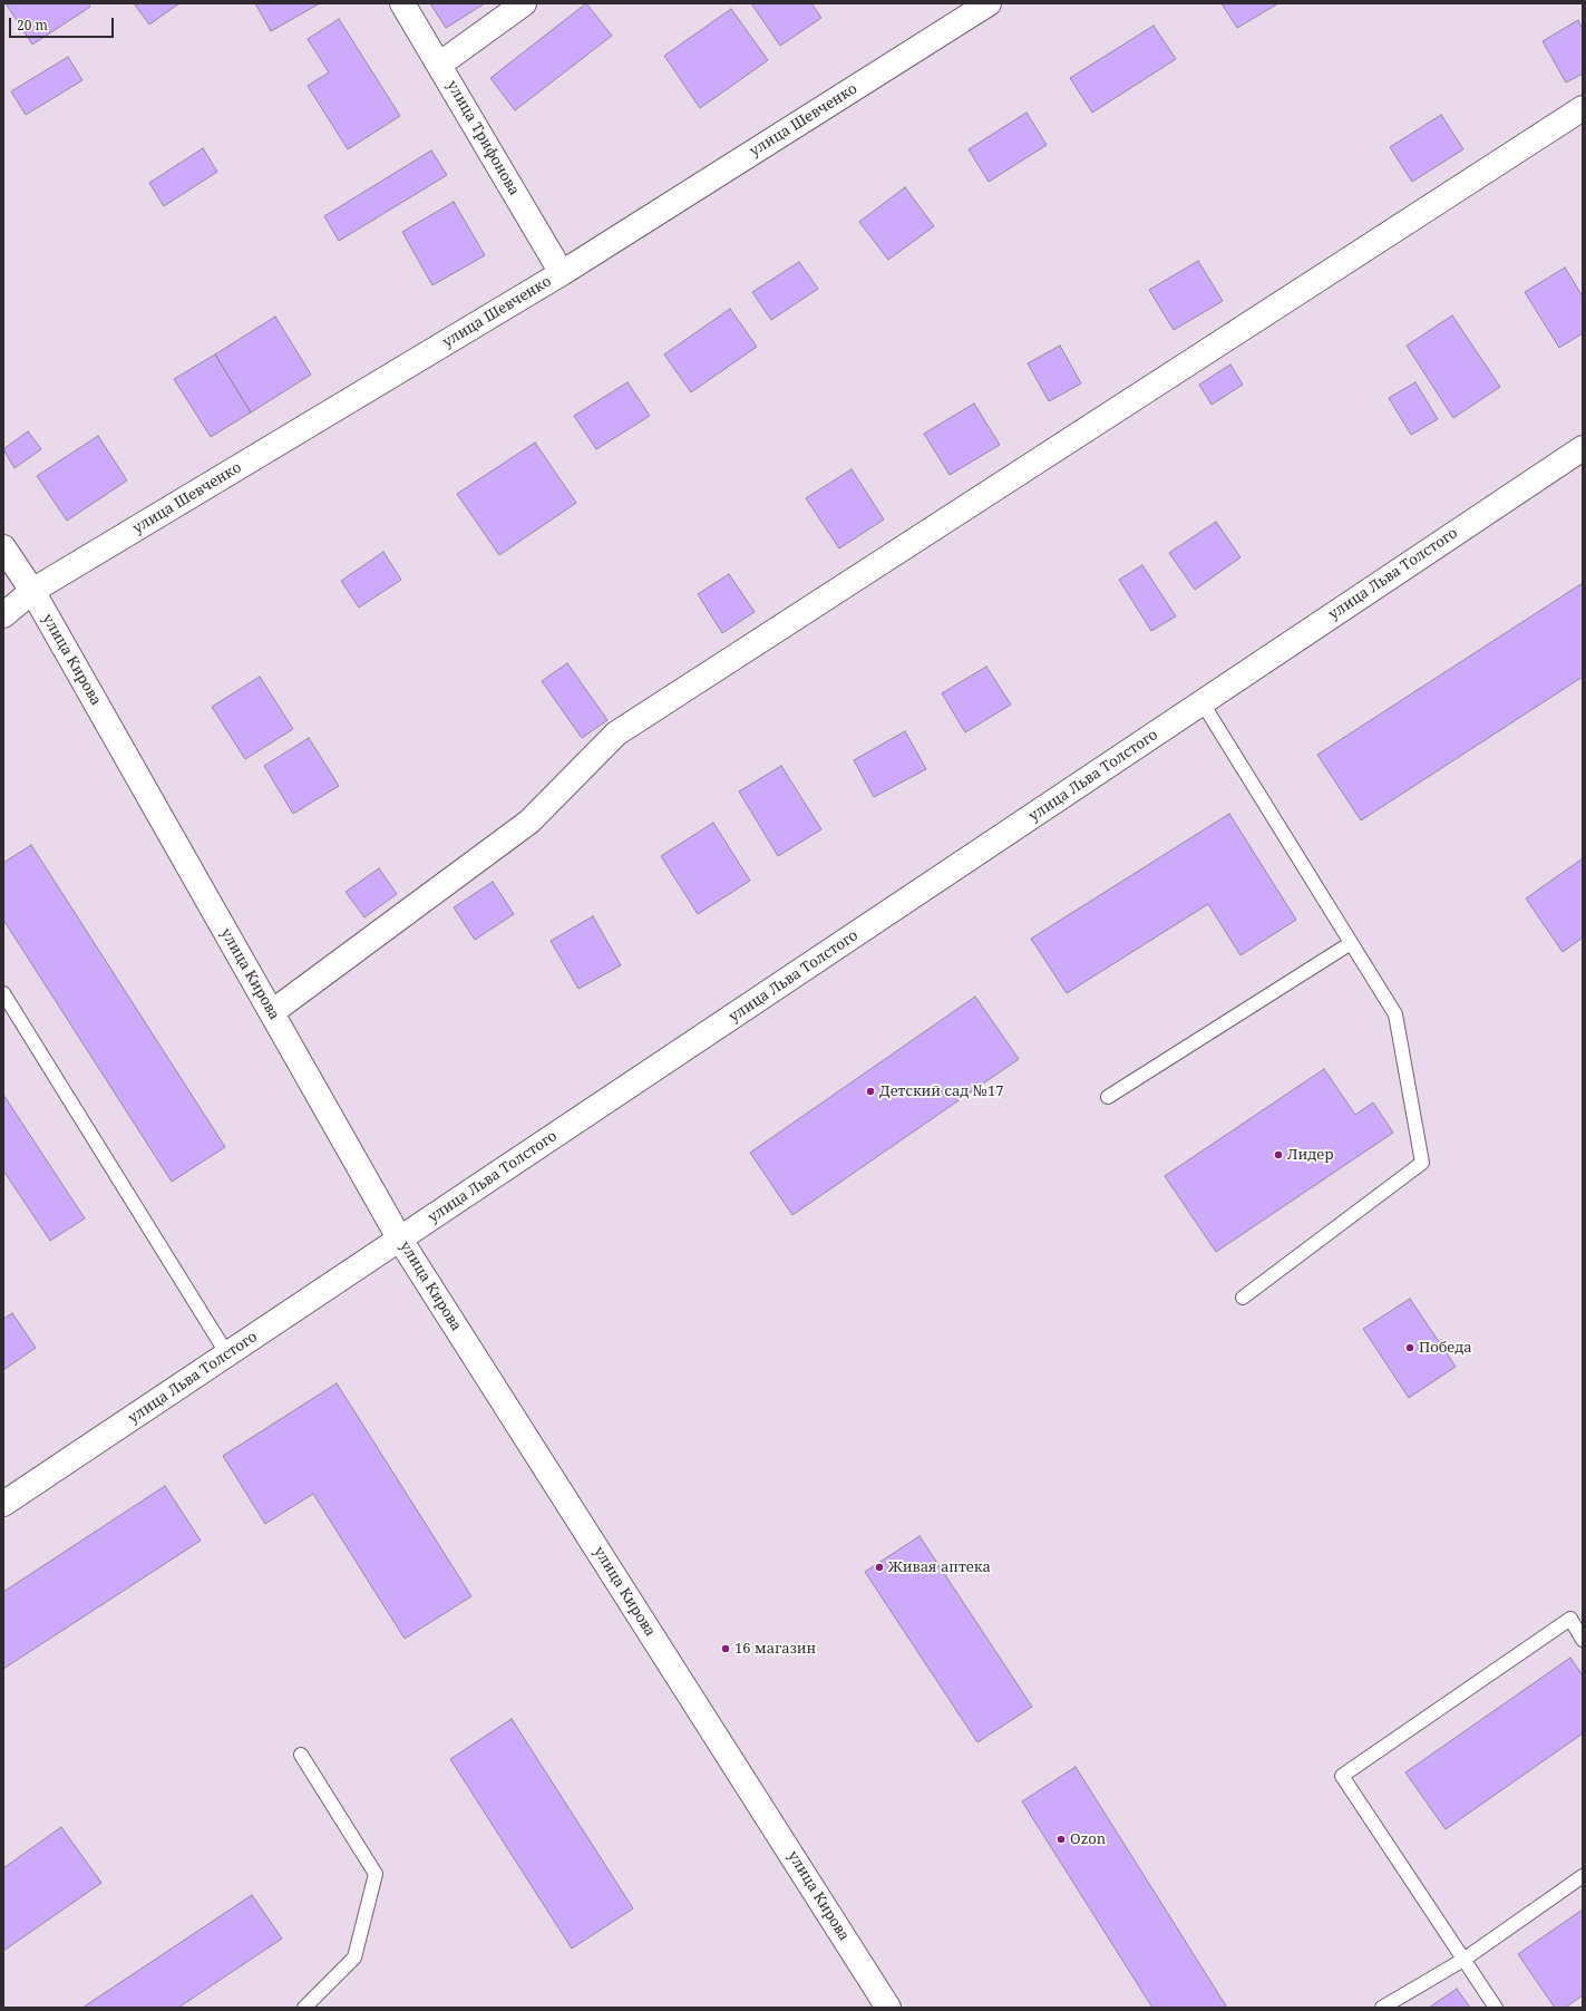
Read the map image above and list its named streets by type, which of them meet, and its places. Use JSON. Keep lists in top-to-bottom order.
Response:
{
  "streets": {
    "street": [
      "улица Шевченко",
      "улица Трифонова",
      "улица Льва Толстого",
      "улица Кирова"
    ]
  },
  "crossings": [
    ["улица Шевченко", "улица Трифонова"],
    ["улица Шевченко", "улица Кирова"],
    ["улица Льва Толстого", "улица Кирова"]
  ],
  "places": [
    "Детский сад №17",
    "Лидер",
    "Победа",
    "Живая аптека",
    "16 магазин",
    "Ozon"
  ],
  "scale_bar": "20 m"
}
